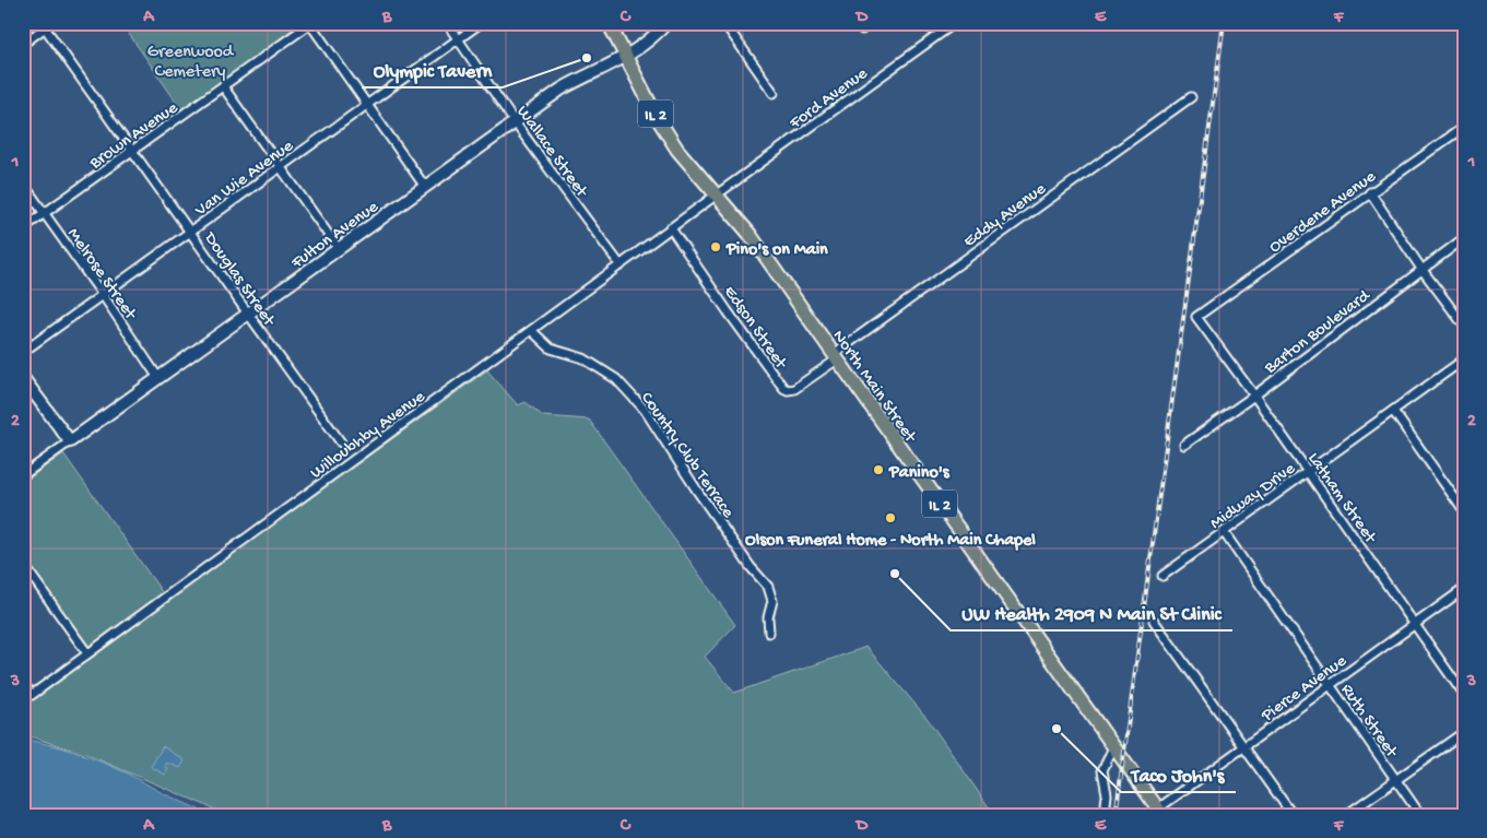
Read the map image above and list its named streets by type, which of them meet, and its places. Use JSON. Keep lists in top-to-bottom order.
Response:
{
  "streets": {
    "main road": ["IL 2", "North Main Street"],
    "street": [
      "Ford Avenue",
      "Brown Avenue",
      "Wallace Street",
      "Van Wie Avenue",
      "Overdene Avenue",
      "Eddy Avenue",
      "Fulton Avenue",
      "Melrose Street",
      "Douglas Street",
      "Edson Street",
      "Barton Boulevard",
      "Willoubhby Avenue",
      "Country Club Terrace",
      "Midway Drive",
      "Latham Street",
      "Pierce Avenue",
      "Ruth Street"
    ]
  },
  "crossings": [
    ["Ford Avenue", "North Main Street"],
    ["Ford Avenue", "Willoubhby Avenue"],
    ["Brown Avenue", "Melrose Street"],
    ["Brown Avenue", "Douglas Street"],
    ["Wallace Street", "Van Wie Avenue"],
    ["Wallace Street", "Fulton Avenue"],
    ["Wallace Street", "Willoubhby Avenue"],
    ["Van Wie Avenue", "Melrose Street"],
    ["Van Wie Avenue", "Douglas Street"],
    ["Overdene Avenue", "Latham Street"],
    ["Eddy Avenue", "Edson Street"],
    ["Eddy Avenue", "North Main Street"],
    ["Fulton Avenue", "Melrose Street"],
    ["Fulton Avenue", "Douglas Street"],
    ["Fulton Avenue", "North Main Street"],
    ["Edson Street", "North Main Street"],
    ["Edson Street", "Willoubhby Avenue"],
    ["Barton Boulevard", "Latham Street"],
    ["North Main Street", "Willoubhby Avenue"],
    ["North Main Street", "Pierce Avenue"],
    ["Willoubhby Avenue", "Country Club Terrace"],
    ["Midway Drive", "Latham Street"],
    ["Midway Drive", "Ruth Street"],
    ["Latham Street", "Pierce Avenue"],
    ["Pierce Avenue", "Ruth Street"]
  ],
  "parks": ["Greenwood Cemetery"],
  "places": [
    "Olympic Tavern",
    "Pino's on Main",
    "Panino's",
    "Olson Funeral Home - North Main Chapel",
    "UW Health 2909 N Main St Clinic",
    "Taco John's"
  ],
  "grid": {
    "columns": [
      "A",
      "B",
      "C",
      "D",
      "E",
      "F"
    ],
    "rows": ["1", "2", "3"]
  }
}
